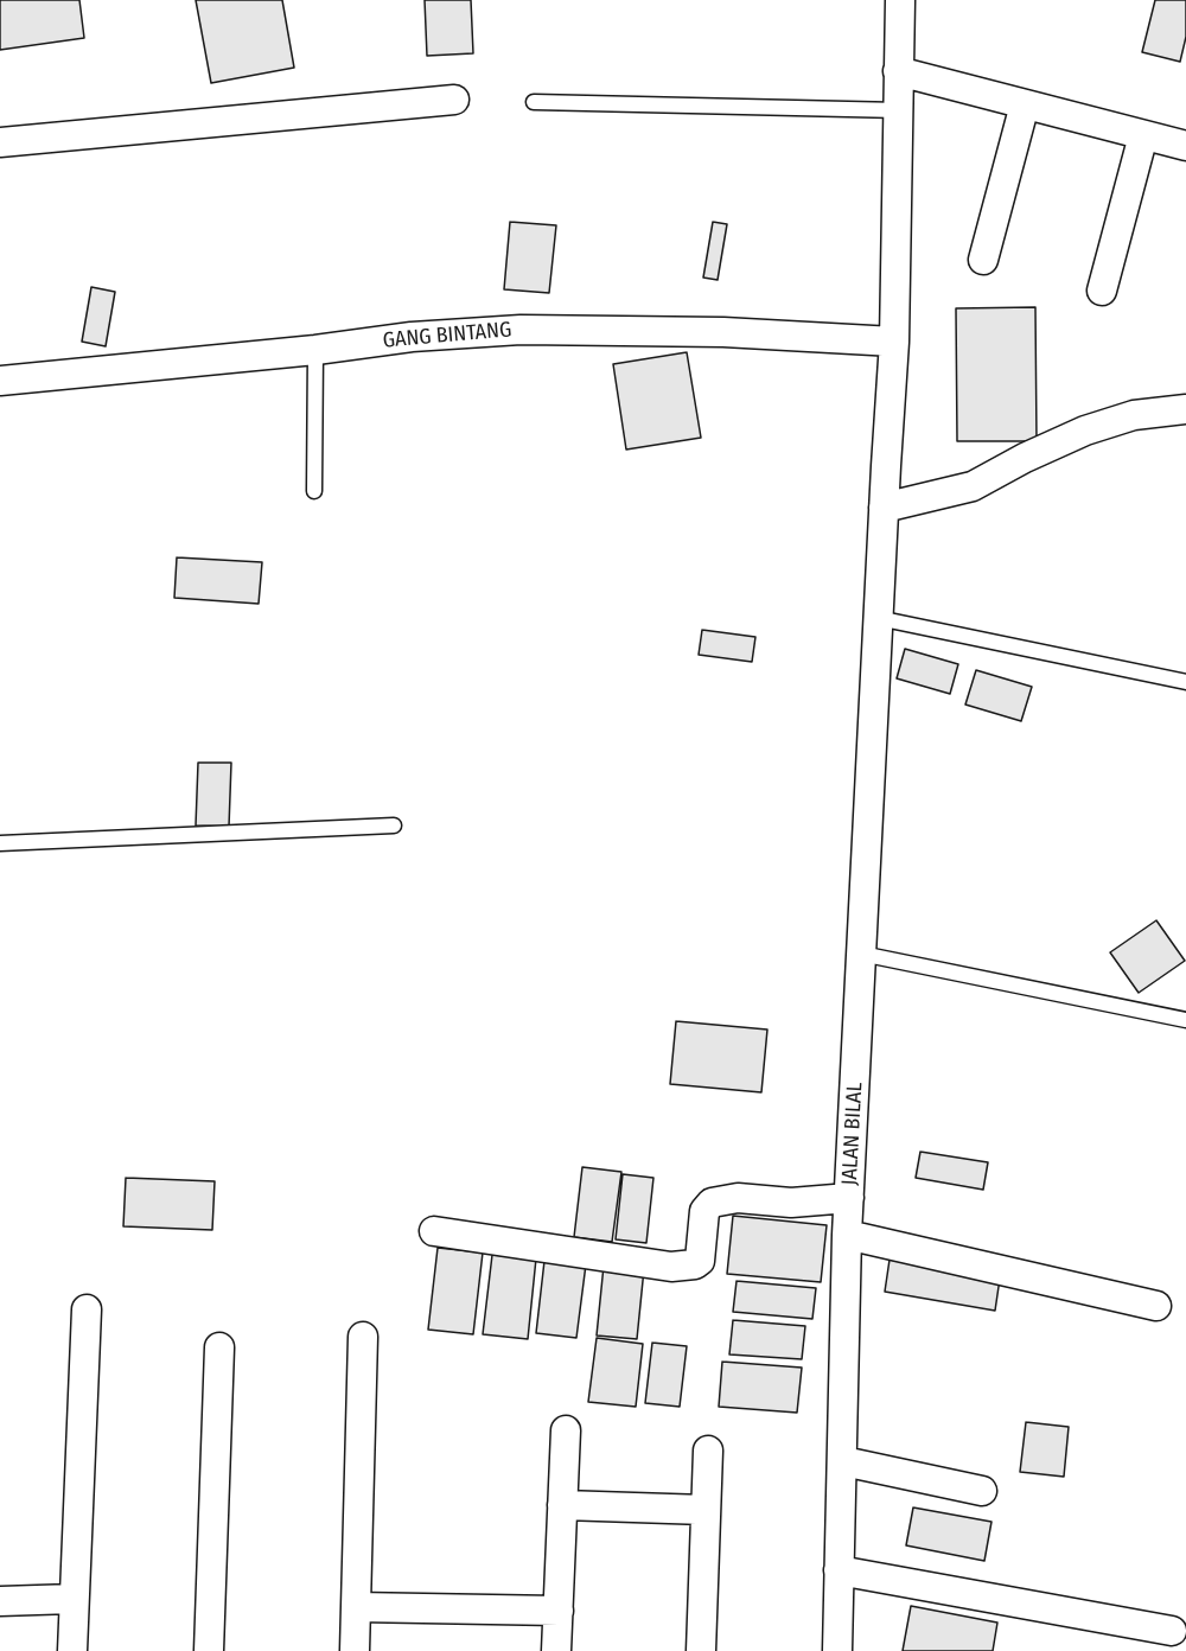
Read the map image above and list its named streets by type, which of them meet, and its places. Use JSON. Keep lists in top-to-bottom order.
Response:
{
  "streets": {
    "street": ["GANG BINTANG", "JALAN BILAL"]
  },
  "crossings": [
    ["GANG BINTANG", "JALAN BILAL"]
  ]
}
